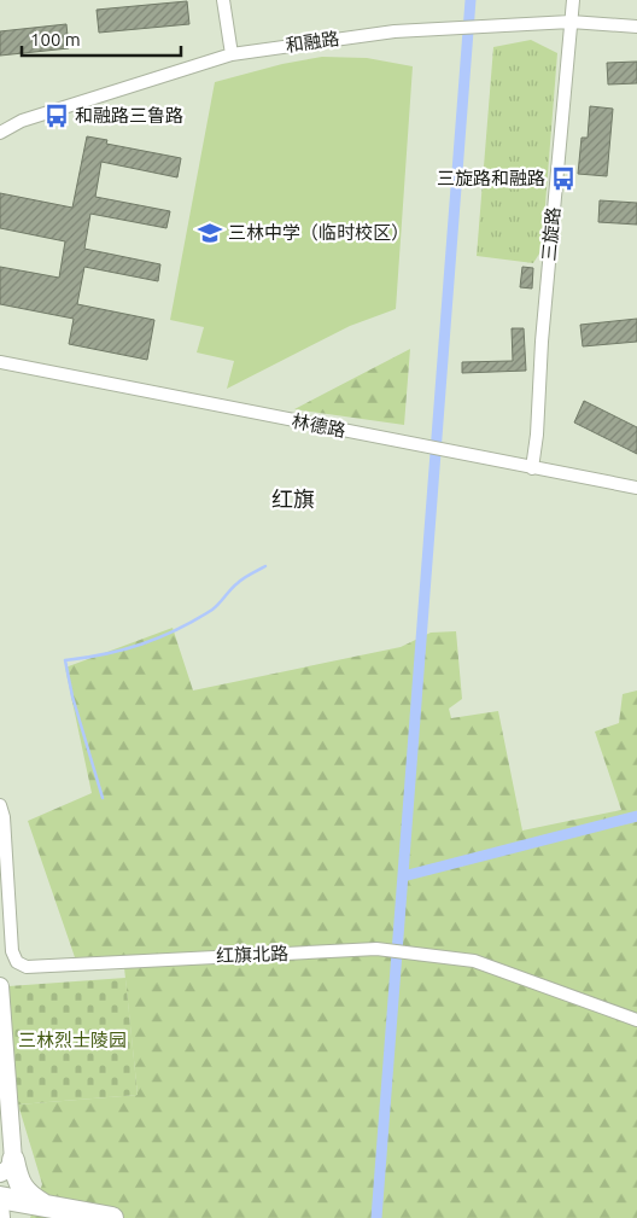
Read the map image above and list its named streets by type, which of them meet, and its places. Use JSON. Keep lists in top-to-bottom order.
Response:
{
  "streets": {
    "street": [
      "和融路",
      "三旋路",
      "林德路",
      "红旗北路"
    ]
  },
  "crossings": [
    ["和融路", "三旋路"],
    ["三旋路", "林德路"]
  ],
  "districts": ["红旗"],
  "parks": ["三林烈士陵园"],
  "places": {
    "bus stop": ["和融路三鲁路", "三旋路和融路"],
    "school or university": ["三林中学（临时校区）"]
  },
  "scale_bar": "100 m"
}
